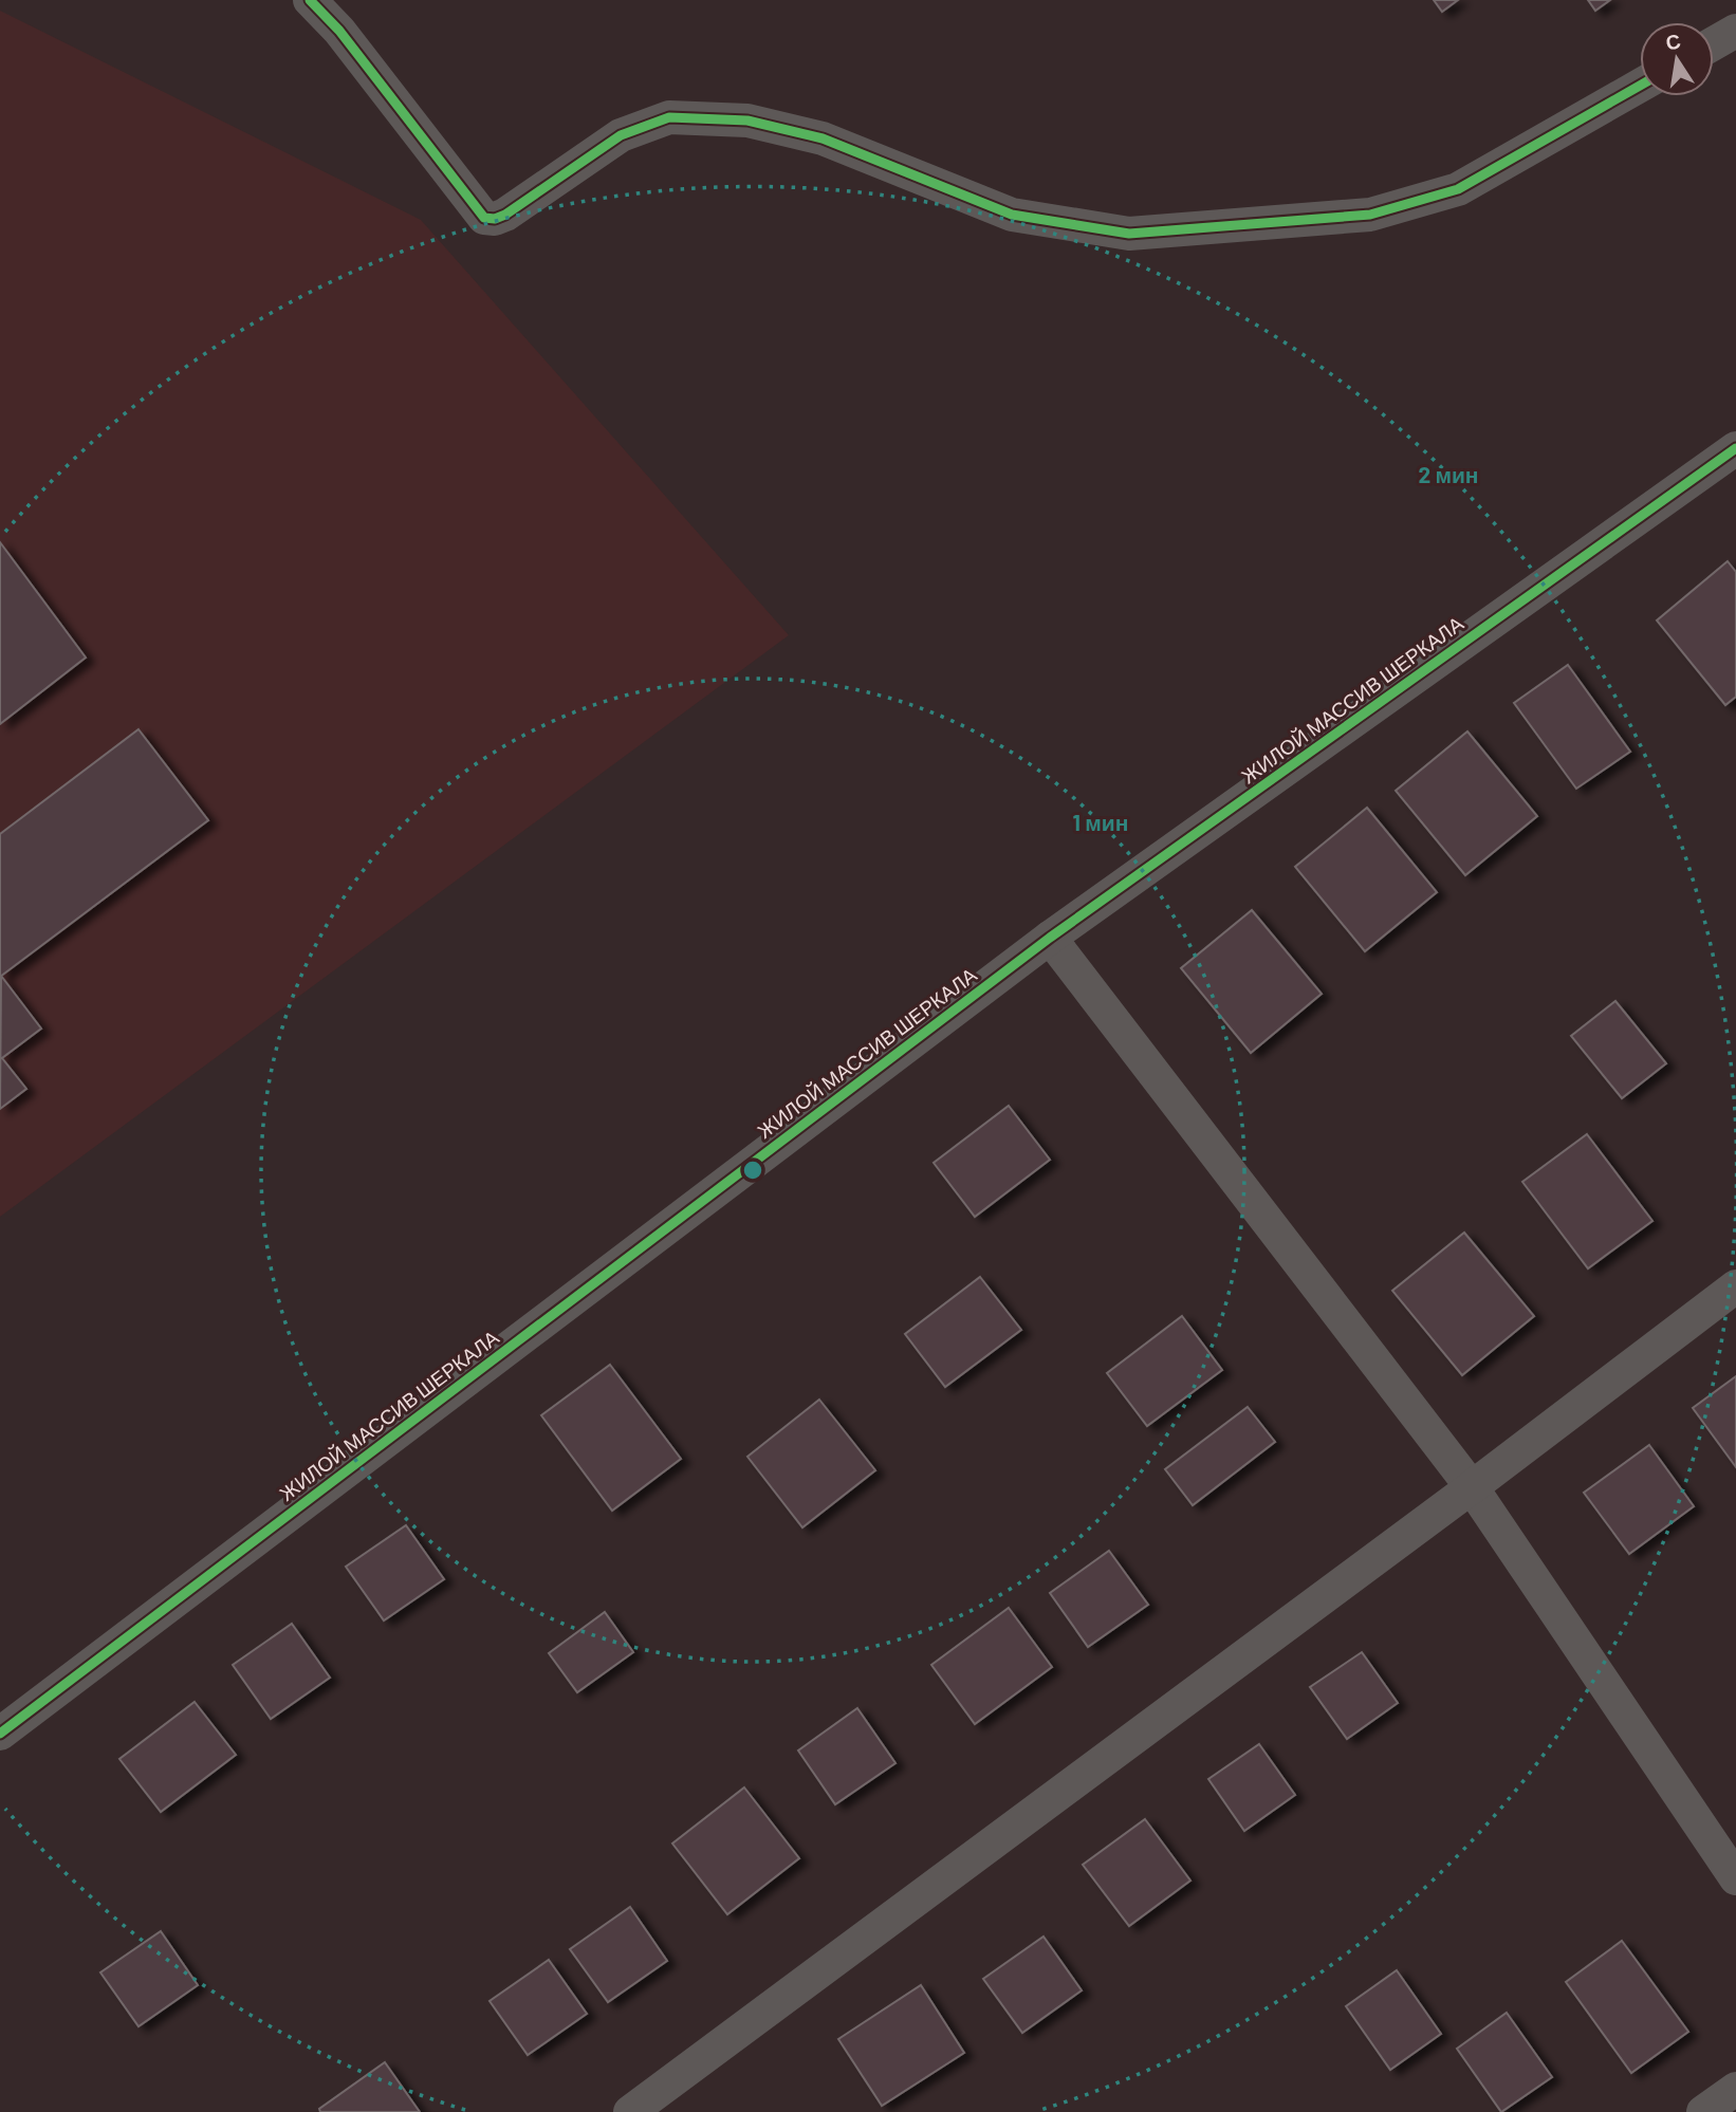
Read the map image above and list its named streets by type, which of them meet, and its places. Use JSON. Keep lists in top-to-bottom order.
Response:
{
  "streets": {
    "street": ["ЖИЛОЙ МАССИВ ШЕРКАЛА"]
  },
  "north": "top",
  "rings": ["2 мин", "1 мин"]
}
